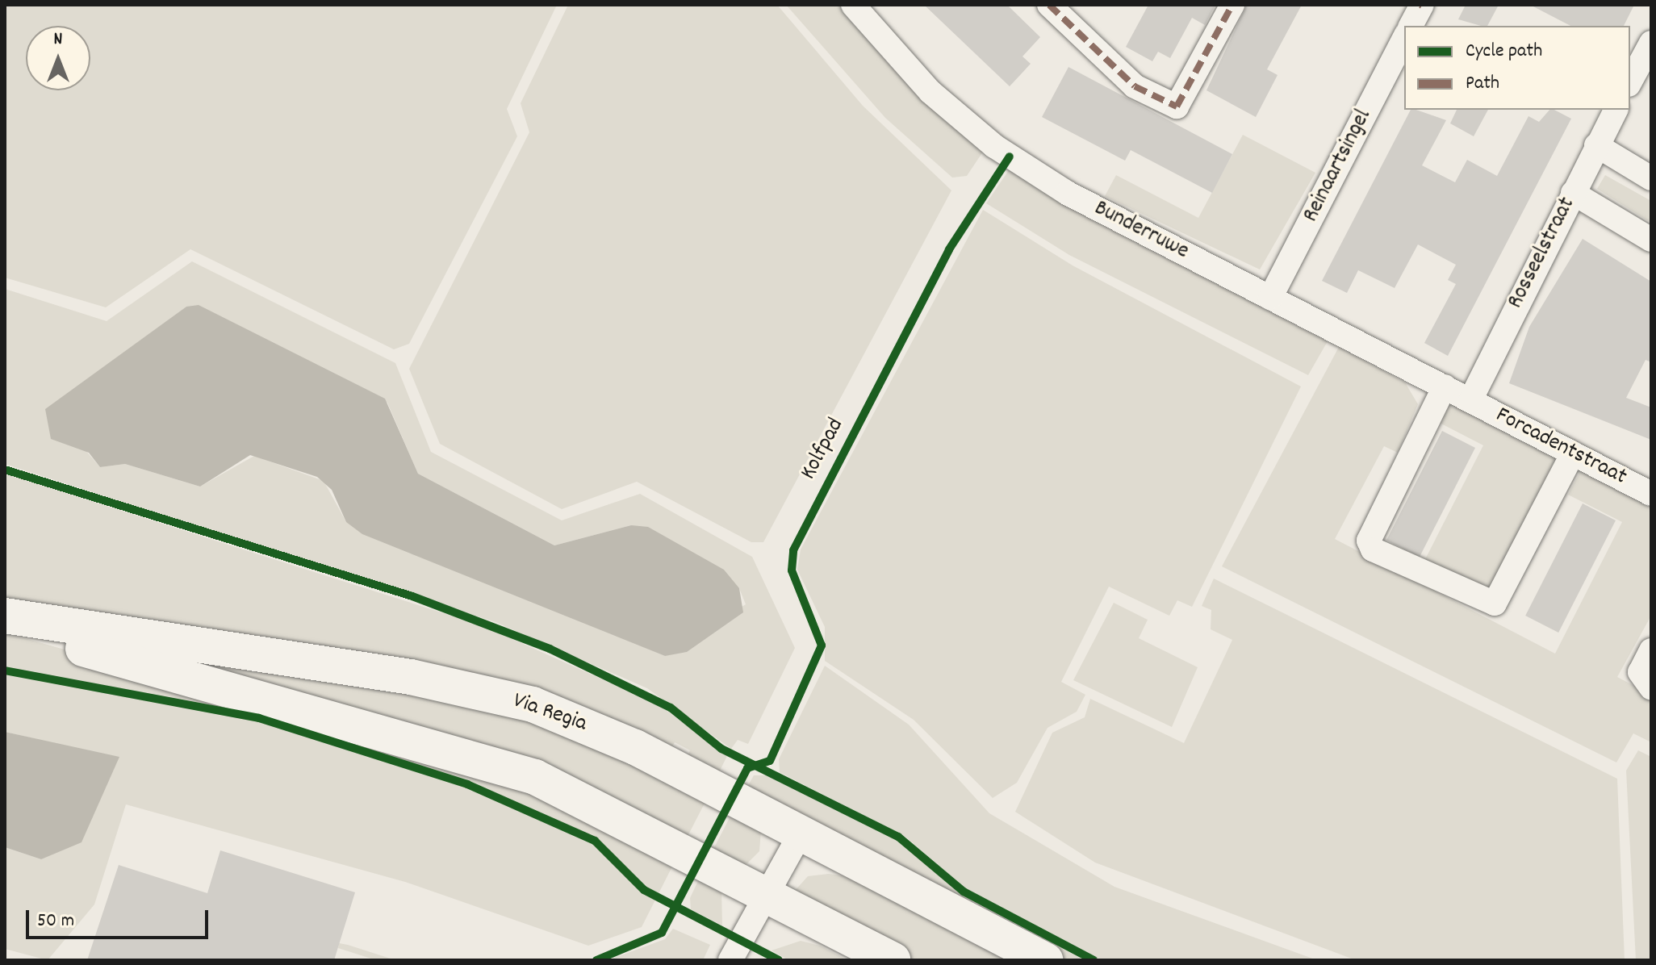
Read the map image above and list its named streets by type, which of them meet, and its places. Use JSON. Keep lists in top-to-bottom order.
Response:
{
  "streets": {
    "main road": ["Via Regia"],
    "street": [
      "Reinaartsingel",
      "Bunderruwe",
      "Rosseelstraat",
      "Forcadentstraat"
    ],
    "cycle path": ["Kolfpad"]
  },
  "crossings": [
    ["Reinaartsingel", "Bunderruwe"],
    ["Bunderruwe", "Rosseelstraat"],
    ["Bunderruwe", "Forcadentstraat"],
    ["Rosseelstraat", "Forcadentstraat"]
  ],
  "legend": ["Cycle path", "Path"],
  "scale_bar": "50 m",
  "north": "top"
}
